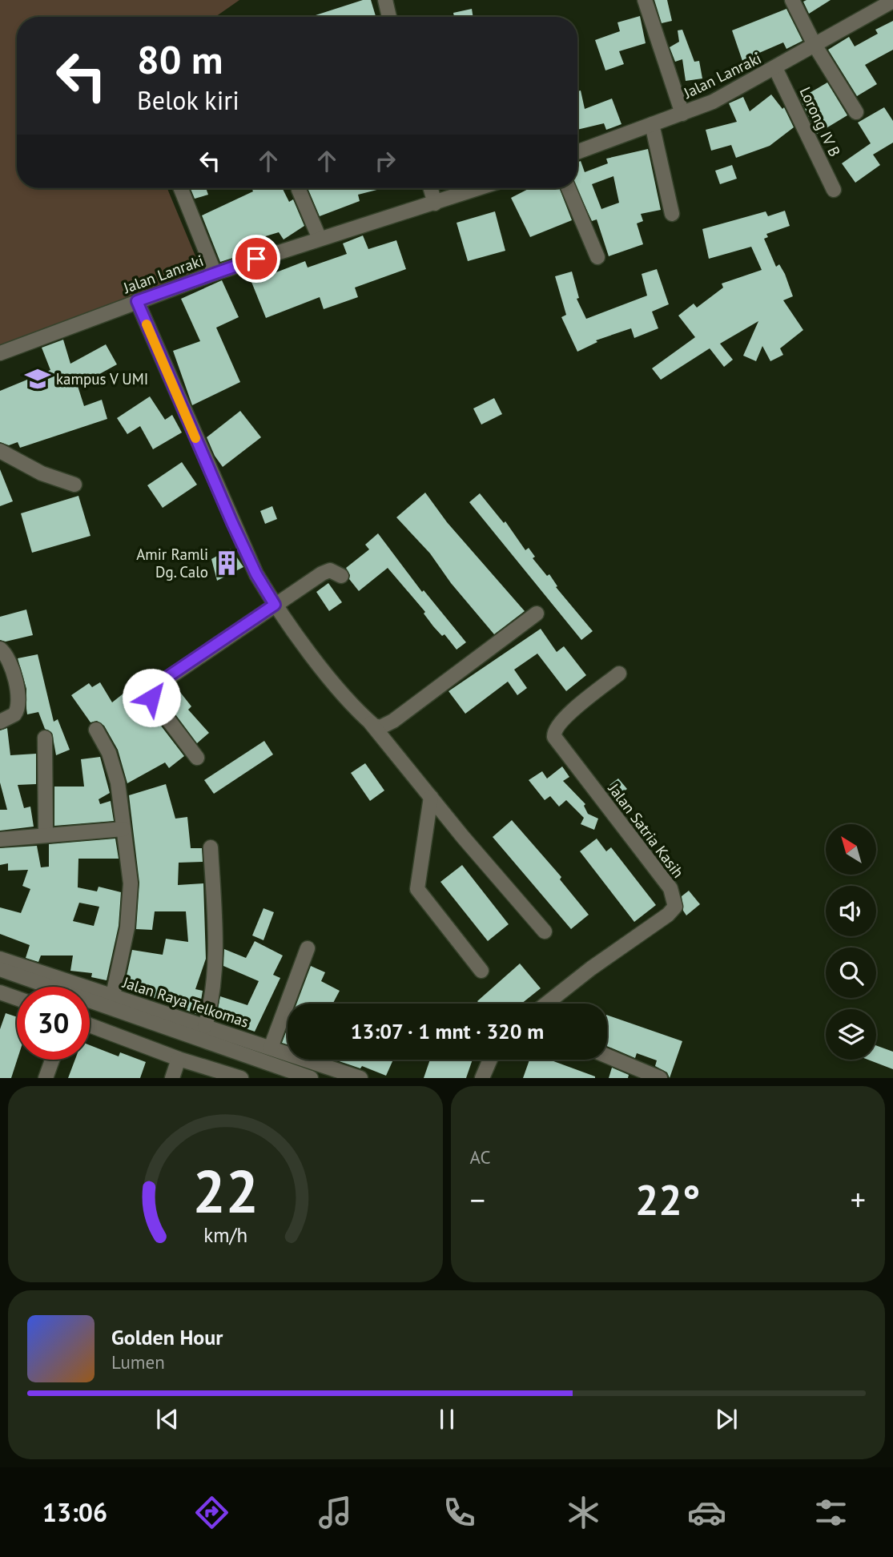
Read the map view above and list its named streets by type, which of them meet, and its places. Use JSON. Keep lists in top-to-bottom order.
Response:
{
  "streets": {
    "street": [
      "Jalan Lanraki",
      "Lorong IV B",
      "Jalan Satria Kasih",
      "Jalan Raya Telkomas"
    ]
  },
  "crossings": [
    ["Jalan Lanraki", "Lorong IV B"]
  ],
  "places": {
    "school or university": ["kampus V UMI"],
    "building": ["Amir Ramli Dg. Calo"]
  },
  "north": "top left",
  "page": {
    "turn": ["80 m", "Belok kiri"],
    "limit": "30",
    "trip": "13:07 · 1 mnt · 320 m",
    "tile": "AC",
    "heat": ["−", "22°", "+"],
    "song": ["Golden Hour", "Lumen"],
    "tabs": "13:06",
    "gauge": ["22", "km/h"]
  }
}
